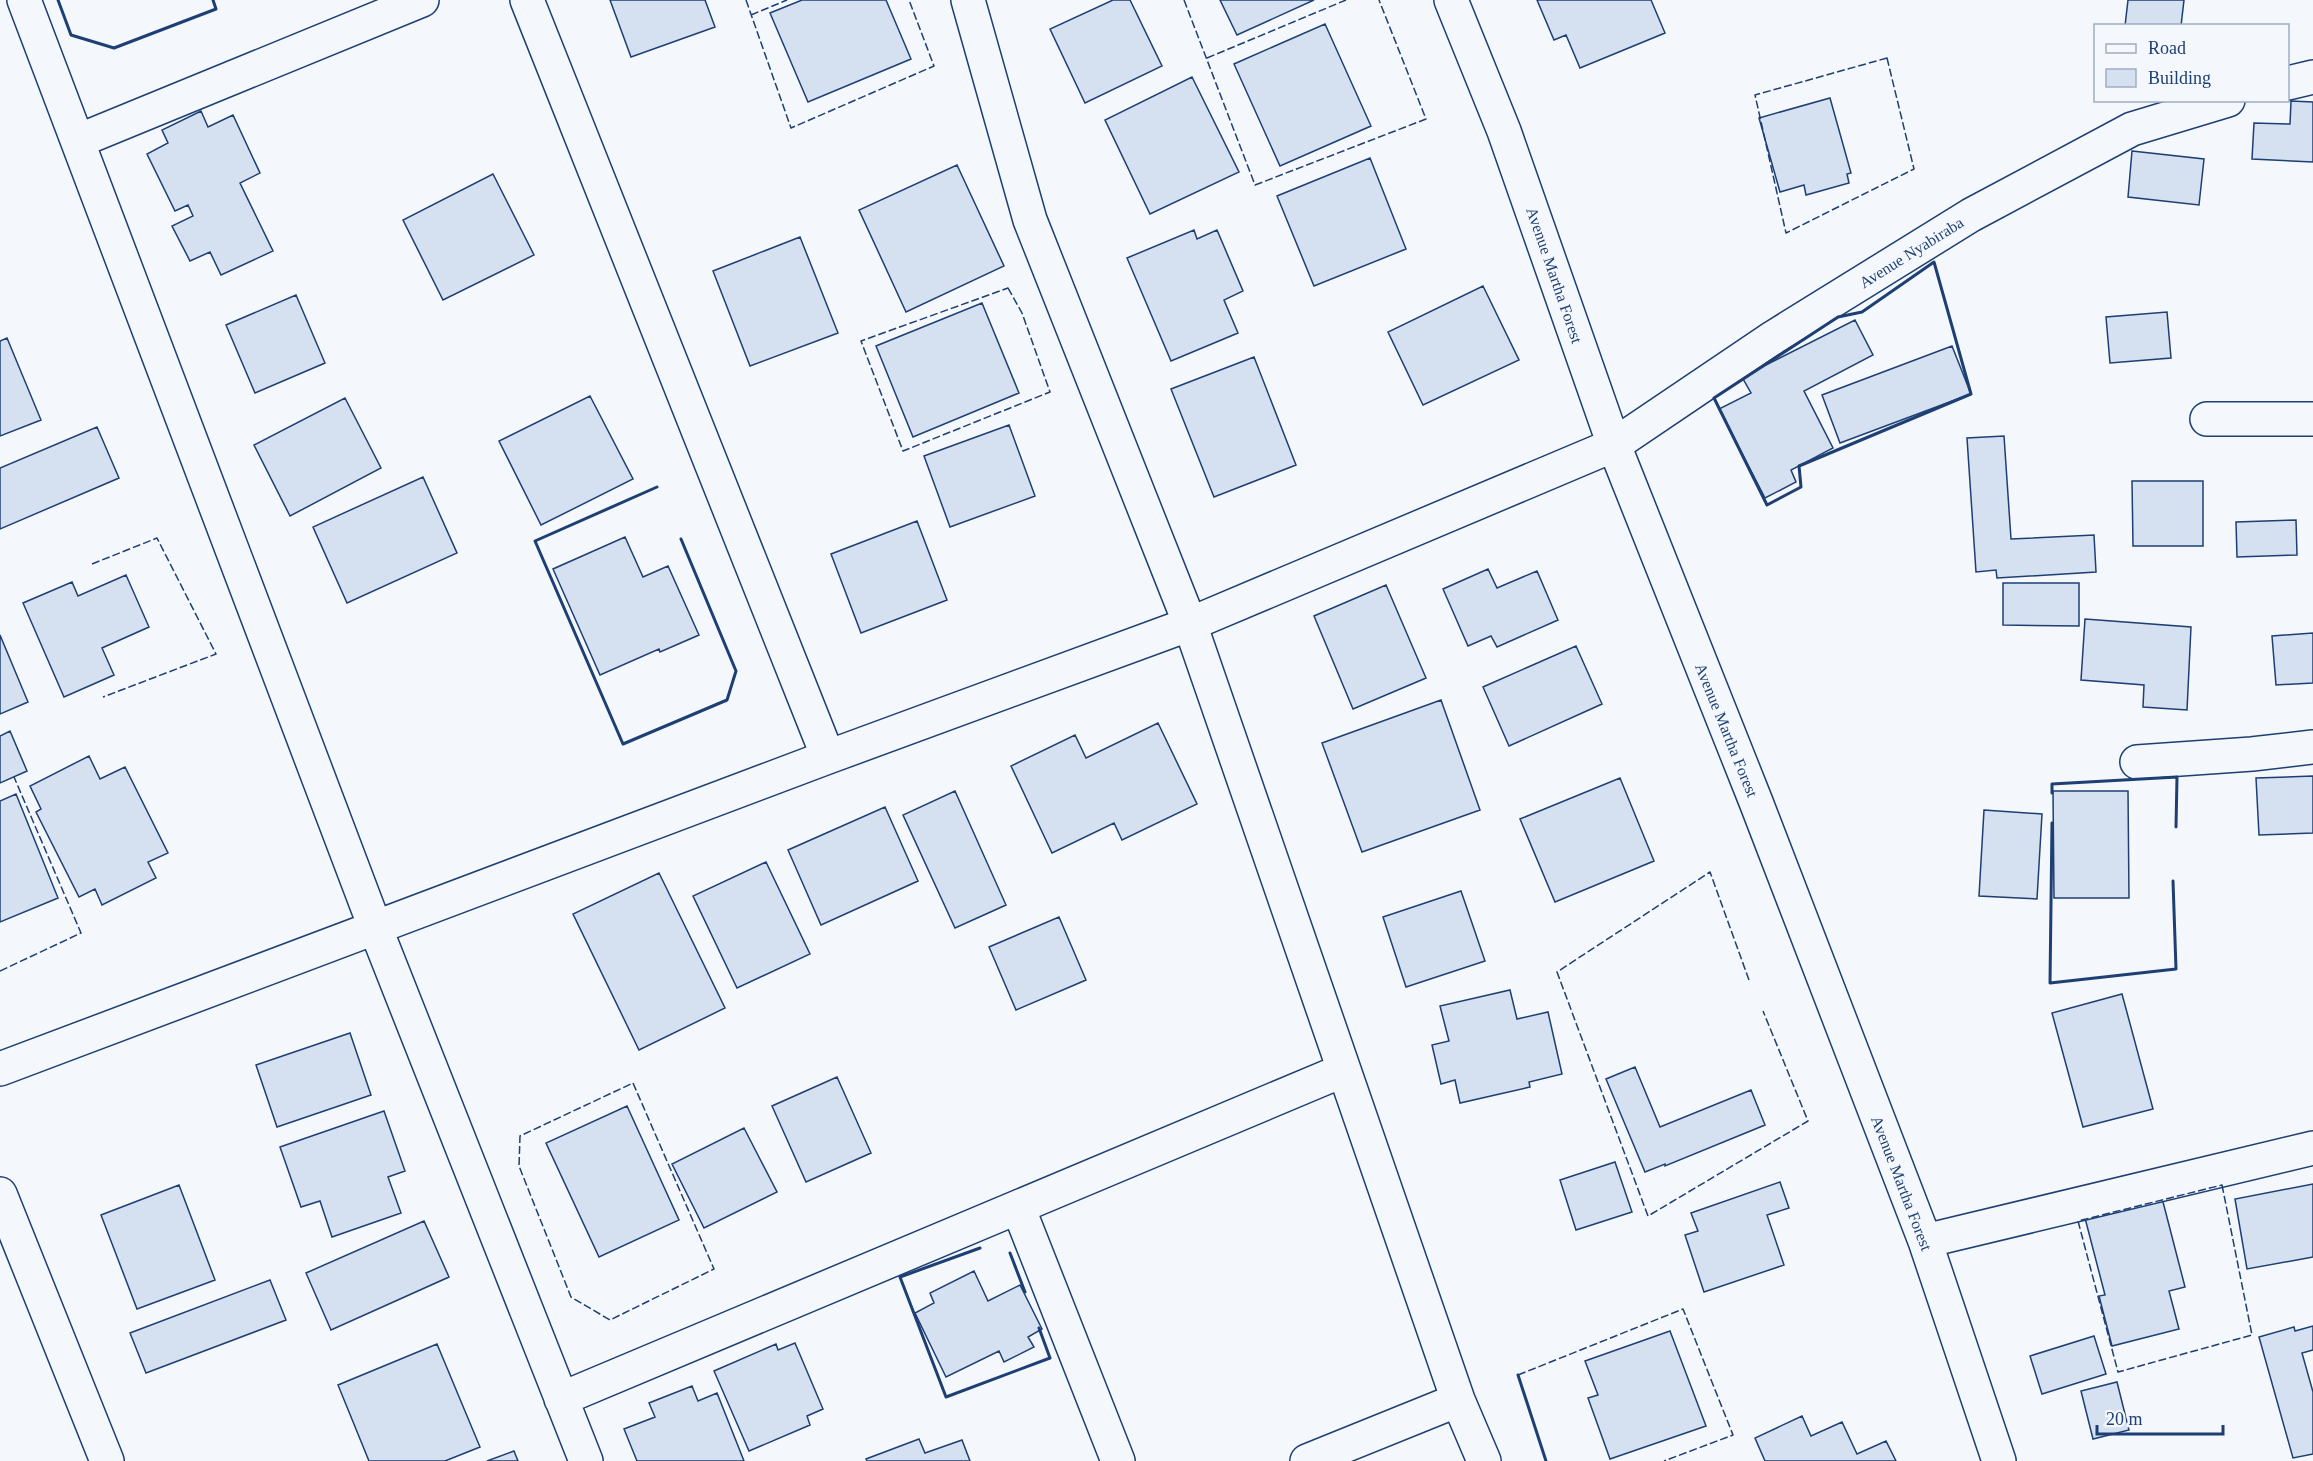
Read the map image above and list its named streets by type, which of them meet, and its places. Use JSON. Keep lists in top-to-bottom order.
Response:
{
  "streets": {
    "street": ["Avenue Nyabiraba", "Avenue Martha Forest"]
  },
  "crossings": [
    ["Avenue Nyabiraba", "Avenue Martha Forest"]
  ],
  "legend": ["Road", "Building"],
  "scale_bar": "20 m"
}
